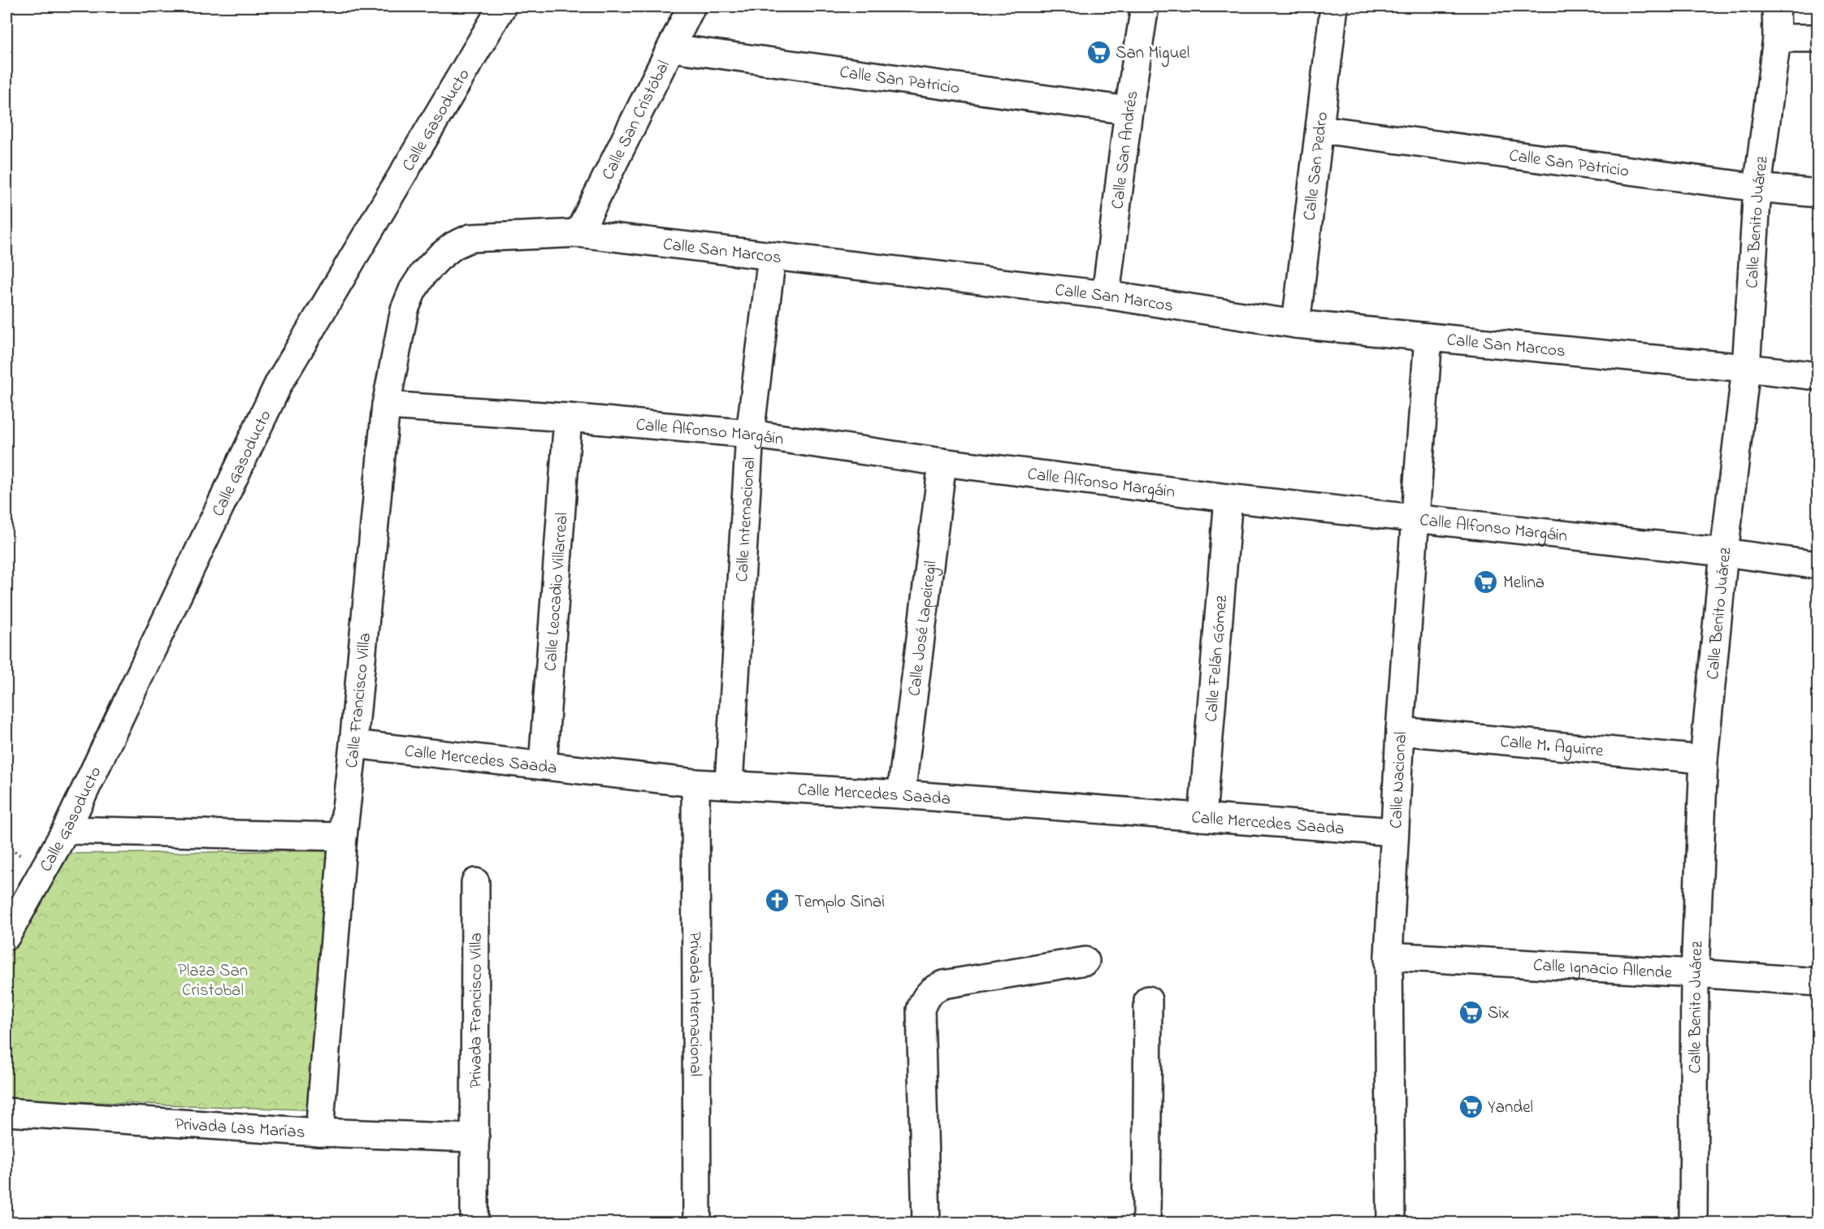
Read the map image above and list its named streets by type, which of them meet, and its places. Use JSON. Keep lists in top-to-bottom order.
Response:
{
  "streets": {
    "street": [
      "Calle San Patricio",
      "Calle Gasoducto",
      "Calle San Cristóbal",
      "Calle San Andrés",
      "Calle San Pedro",
      "Calle Benito Juárez",
      "Calle San Marcos",
      "Calle Alfonso Margáin",
      "Calle Internacional",
      "Calle Leocadio Villarreal",
      "Calle José Lapeiregil",
      "Calle Felán Gómez",
      "Calle Francisco Villa",
      "Calle M. Aguirre",
      "Calle Mercedes Saada",
      "Calle Nacional",
      "Calle Ignacio Allende",
      "Privada Internacional",
      "Privada Francisco Villa",
      "Privada Las Marías"
    ]
  },
  "crossings": [
    ["Calle San Patricio", "Calle San Cristóbal"],
    ["Calle San Patricio", "Calle San Andrés"],
    ["Calle San Patricio", "Calle San Pedro"],
    ["Calle San Patricio", "Calle Benito Juárez"],
    ["Calle San Cristóbal", "Calle San Marcos"],
    ["Calle San Andrés", "Calle San Marcos"],
    ["Calle San Pedro", "Calle San Marcos"],
    ["Calle Benito Juárez", "Calle San Marcos"],
    ["Calle Benito Juárez", "Calle Alfonso Margáin"],
    ["Calle Benito Juárez", "Calle M. Aguirre"],
    ["Calle Benito Juárez", "Calle Ignacio Allende"],
    ["Calle San Marcos", "Calle Internacional"],
    ["Calle San Marcos", "Calle Francisco Villa"],
    ["Calle San Marcos", "Calle Nacional"],
    ["Calle Alfonso Margáin", "Calle Internacional"],
    ["Calle Alfonso Margáin", "Calle Leocadio Villarreal"],
    ["Calle Alfonso Margáin", "Calle José Lapeiregil"],
    ["Calle Alfonso Margáin", "Calle Felán Gómez"],
    ["Calle Alfonso Margáin", "Calle Francisco Villa"],
    ["Calle Alfonso Margáin", "Calle Nacional"],
    ["Calle Internacional", "Calle Mercedes Saada"],
    ["Calle Leocadio Villarreal", "Calle Mercedes Saada"],
    ["Calle José Lapeiregil", "Calle Mercedes Saada"],
    ["Calle Felán Gómez", "Calle Mercedes Saada"],
    ["Calle Francisco Villa", "Calle Mercedes Saada"],
    ["Calle Francisco Villa", "Privada Las Marías"],
    ["Calle M. Aguirre", "Calle Nacional"],
    ["Calle Mercedes Saada", "Calle Nacional"],
    ["Calle Mercedes Saada", "Privada Internacional"],
    ["Calle Nacional", "Calle Ignacio Allende"],
    ["Privada Francisco Villa", "Privada Las Marías"]
  ],
  "parks": ["Plaza San Cristobal"],
  "places": {
    "supermarket": [
      "San Miguel",
      "Melina",
      "Six",
      "Yandel"
    ],
    "church": ["Templo Sinai"]
  }
}
